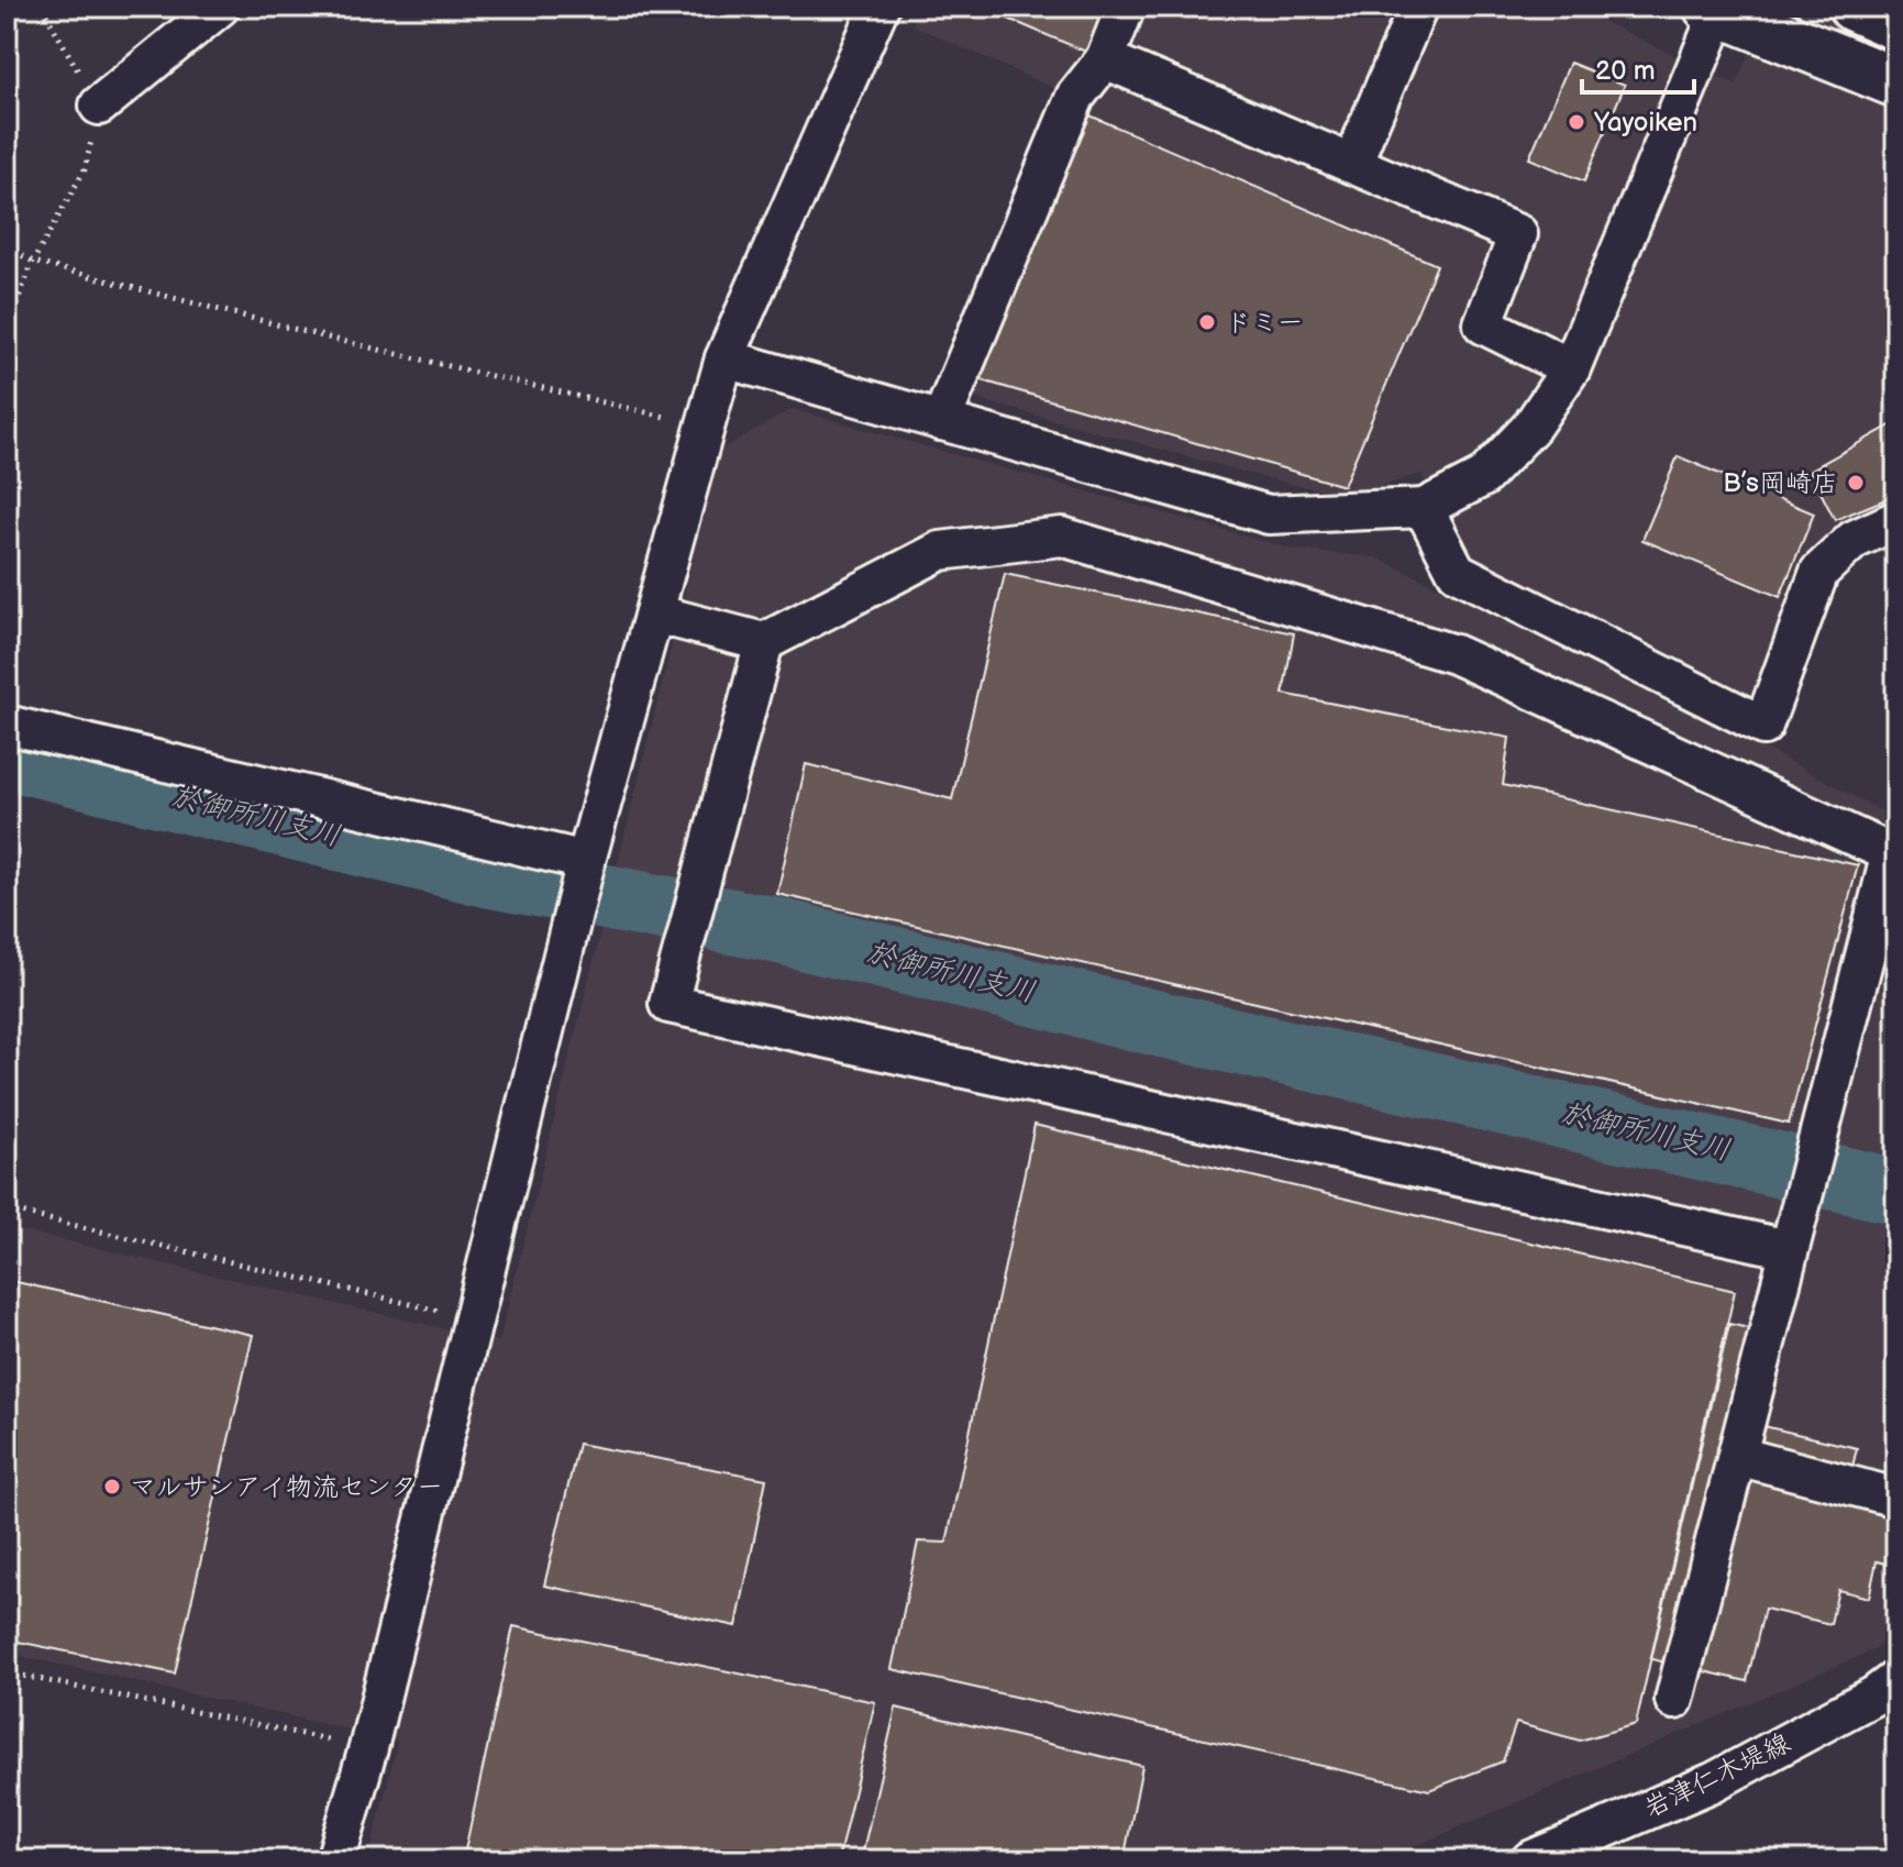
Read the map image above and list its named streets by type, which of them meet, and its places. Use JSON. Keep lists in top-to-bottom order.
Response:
{
  "streets": {
    "street": ["岩津仁木堤線"]
  },
  "water": ["於御所川支川"],
  "places": [
    "Yayoiken",
    "ドミー",
    "B’s岡崎店",
    "マルサンアイ物流センター"
  ],
  "scale_bar": "20 m"
}
